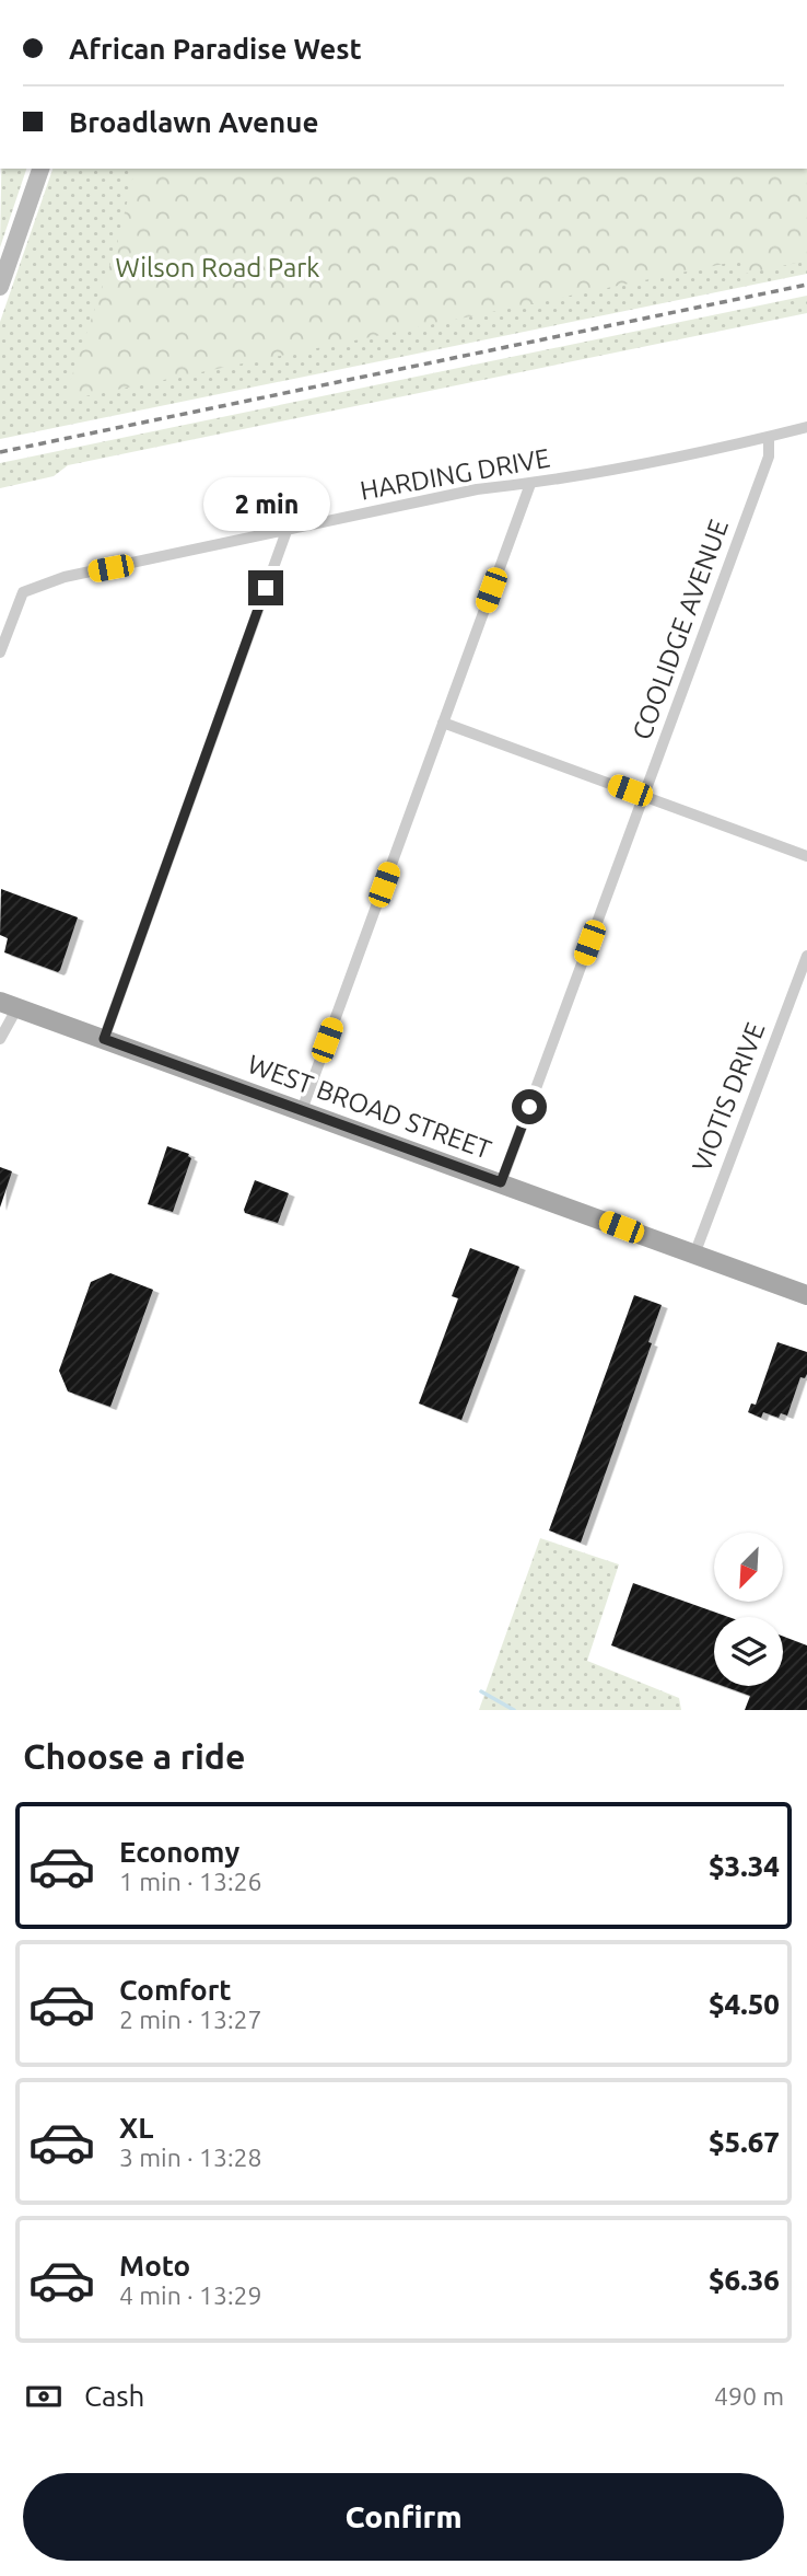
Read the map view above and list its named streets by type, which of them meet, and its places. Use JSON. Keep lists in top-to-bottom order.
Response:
{
  "streets": {
    "main road": ["WEST BROAD STREET"],
    "street": ["HARDING DRIVE", "COOLIDGE AVENUE", "VIOTIS DRIVE"]
  },
  "crossings": [
    ["HARDING DRIVE", "COOLIDGE AVENUE"],
    ["COOLIDGE AVENUE", "WEST BROAD STREET"],
    ["VIOTIS DRIVE", "WEST BROAD STREET"]
  ],
  "parks": ["Wilson Road Park"],
  "north": "bottom left",
  "page": {
    "banner": ["African Paradise West", "Broadlawn Avenue"],
    "bubble": "2 min",
    "heading": "Choose a ride",
    "list": [
      {
        "name": "Economy",
        "note": "1 min · 13:26",
        "value": "$3.34"
      },
      {
        "name": "Comfort",
        "note": "2 min · 13:27",
        "value": "$4.50"
      },
      {
        "name": "XL",
        "note": "3 min · 13:28",
        "value": "$5.67"
      },
      {
        "name": "Moto",
        "note": "4 min · 13:29",
        "value": "$6.36"
      }
    ],
    "pay": ["Cash", "490 m"],
    "buttons": "Confirm"
  }
}
